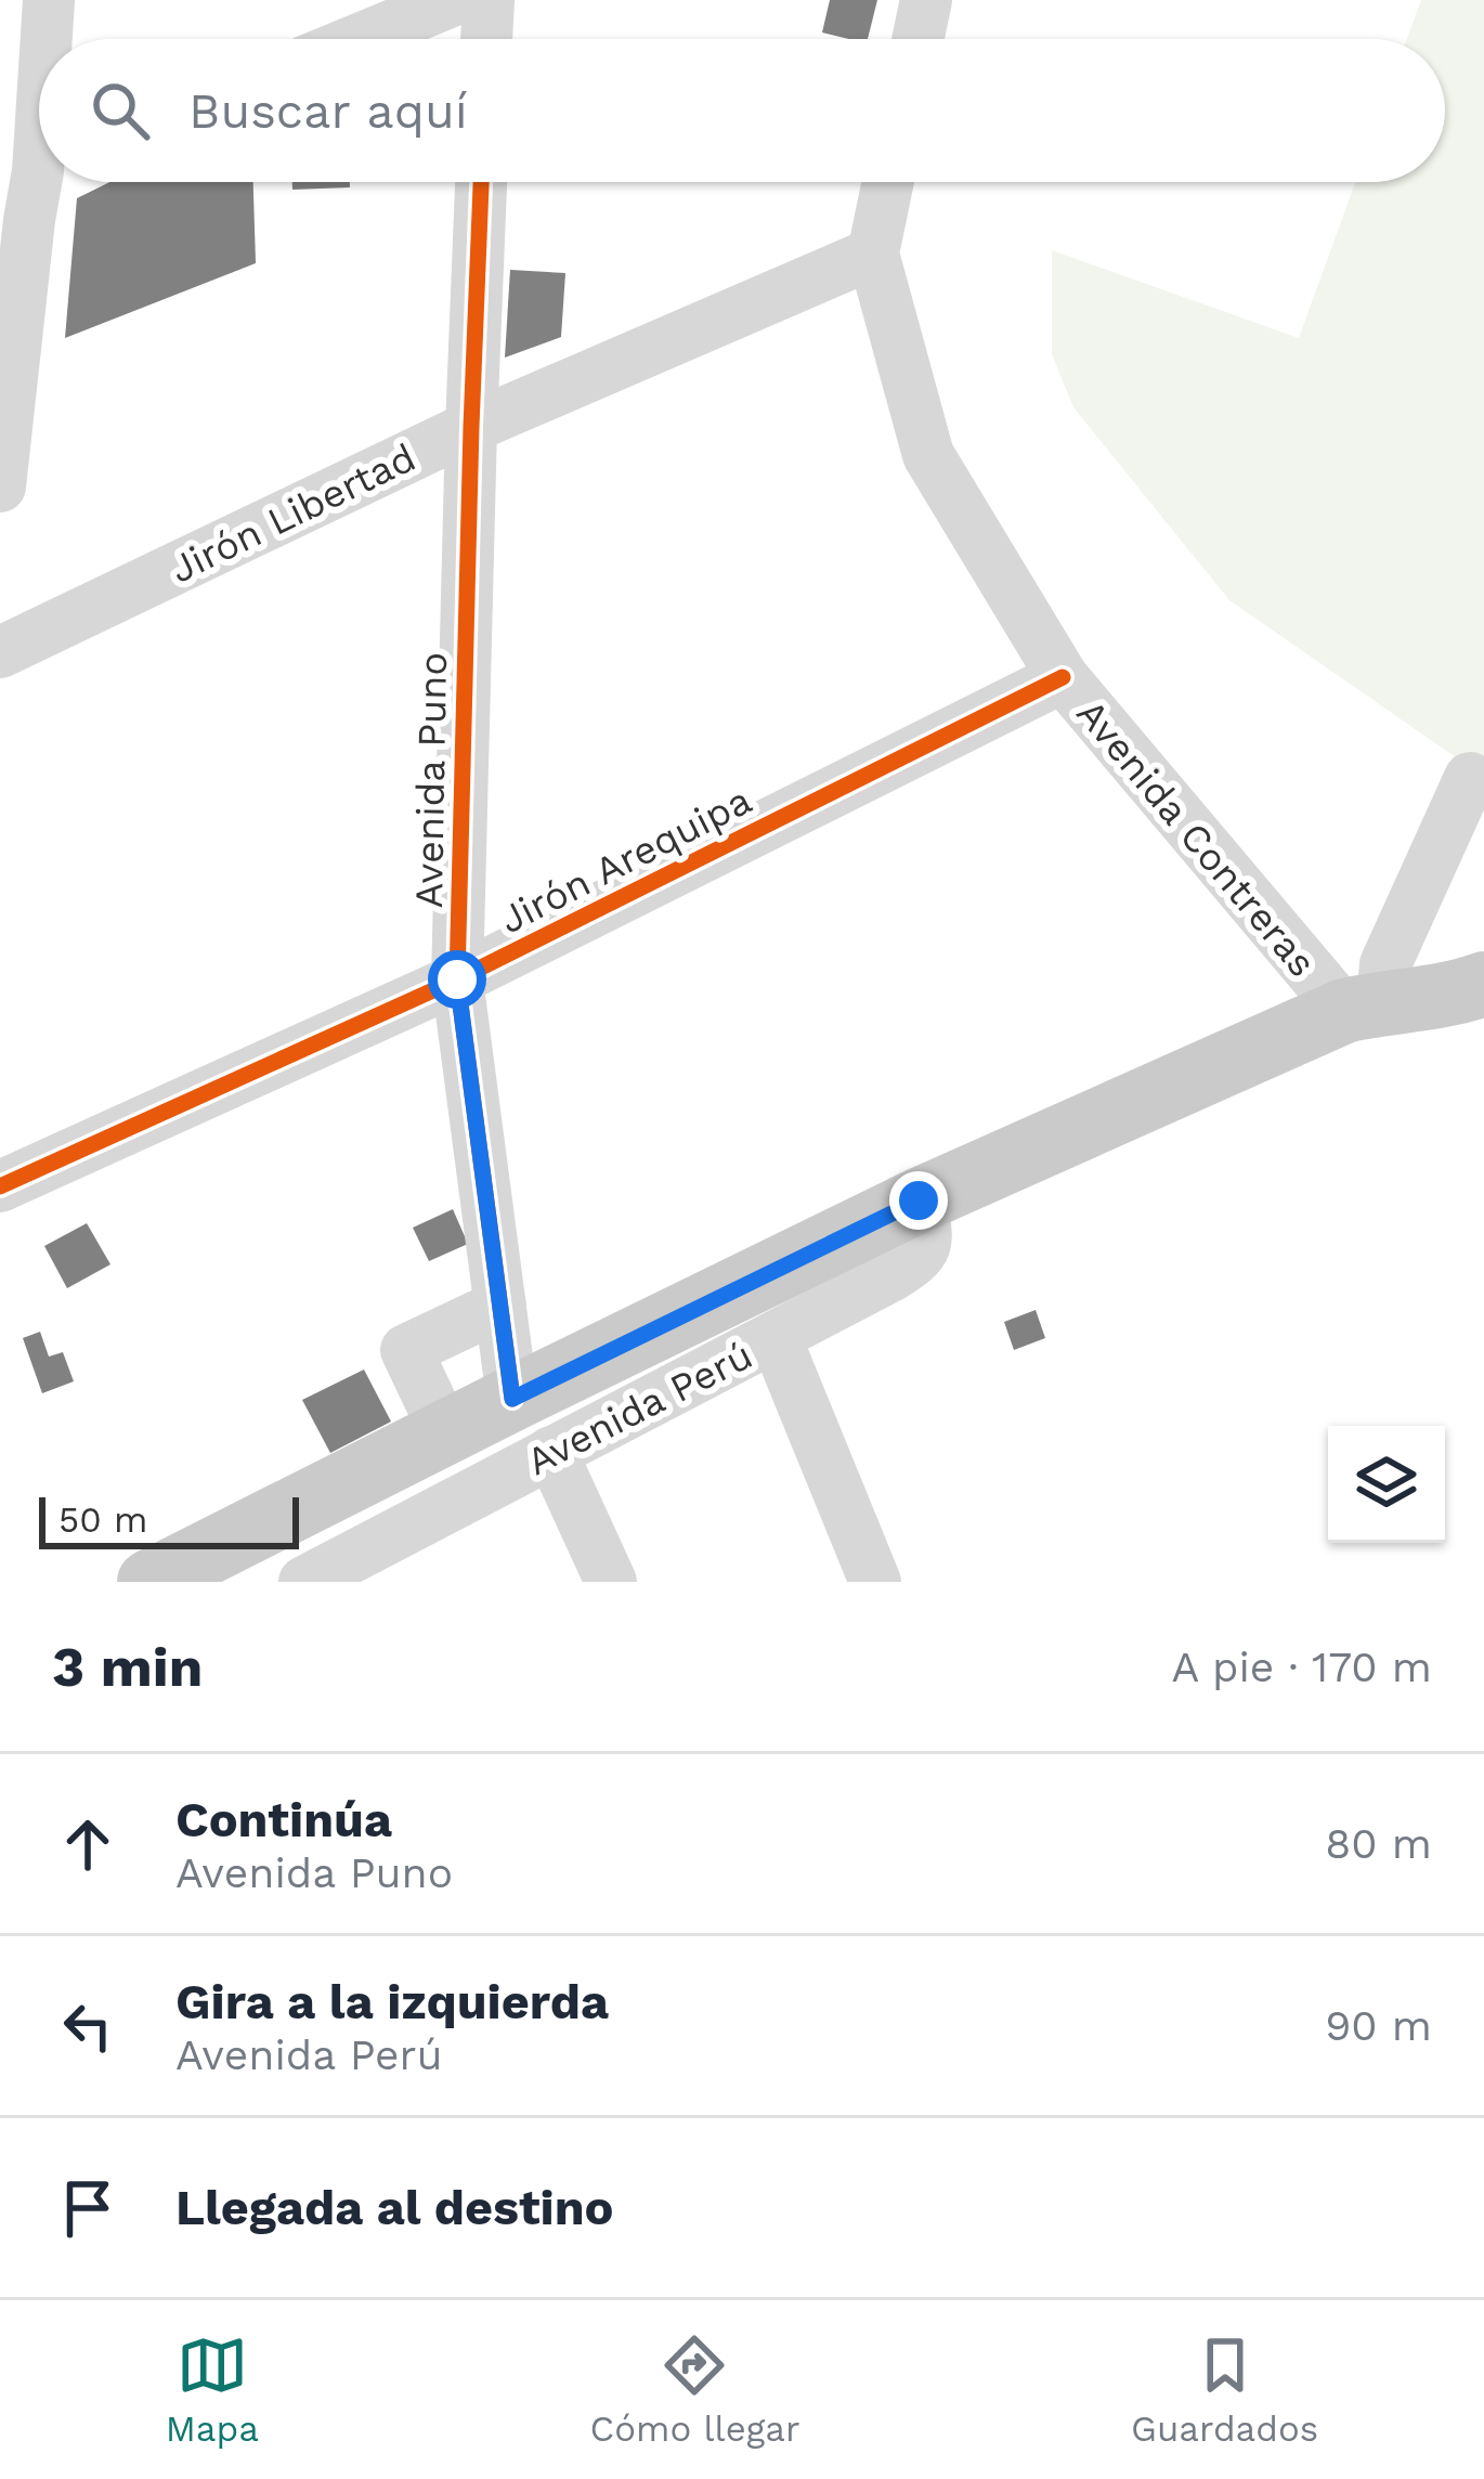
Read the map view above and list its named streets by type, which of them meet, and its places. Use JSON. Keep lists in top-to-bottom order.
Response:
{
  "streets": {
    "main road": ["Avenida Perú"],
    "street": [
      "Jirón Libertad",
      "Avenida Puno",
      "Avenida Contreras",
      "Jirón Arequipa"
    ]
  },
  "crossings": [
    ["Jirón Libertad", "Avenida Puno"],
    ["Jirón Libertad", "Avenida Contreras"],
    ["Avenida Puno", "Jirón Arequipa"],
    ["Avenida Puno", "Avenida Perú"],
    ["Avenida Contreras", "Jirón Arequipa"],
    ["Avenida Contreras", "Avenida Perú"]
  ],
  "scale_bar": "50 m",
  "page": {
    "search": "Buscar aquí",
    "scale": "50 m",
    "heading": ["3 min", "A pie · 170 m"],
    "list": [
      ["Continúa", "Avenida Puno", "80 m"],
      ["Gira a la izquierda", "Avenida Perú", "90 m"],
      "Llegada al destino"
    ],
    "nav": ["Mapa", "Cómo llegar", "Guardados"]
  }
}
